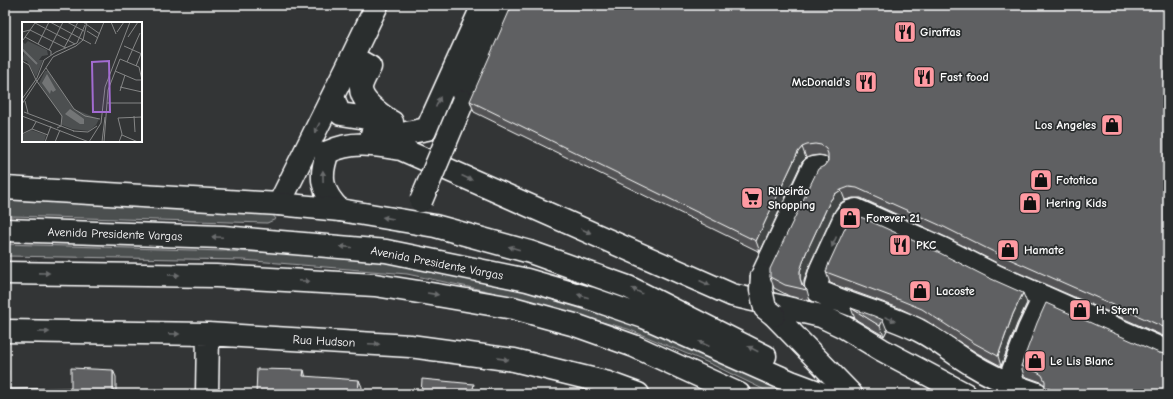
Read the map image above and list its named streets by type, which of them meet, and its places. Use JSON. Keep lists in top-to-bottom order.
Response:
{
  "streets": {
    "main road": ["Avenida Presidente Vargas", "Rua Hudson"]
  },
  "places": {
    "restaurant": [
      "Giraffas",
      "Fast food",
      "McDonald's",
      "PKC"
    ],
    "shop": [
      "Los Angeles",
      "Fototica",
      "Hering Kids",
      "Forever 21",
      "Hamate",
      "Lacoste",
      "H. Stern",
      "Le Lis Blanc"
    ],
    "supermarket": ["Ribeirão Shopping"]
  }
}
